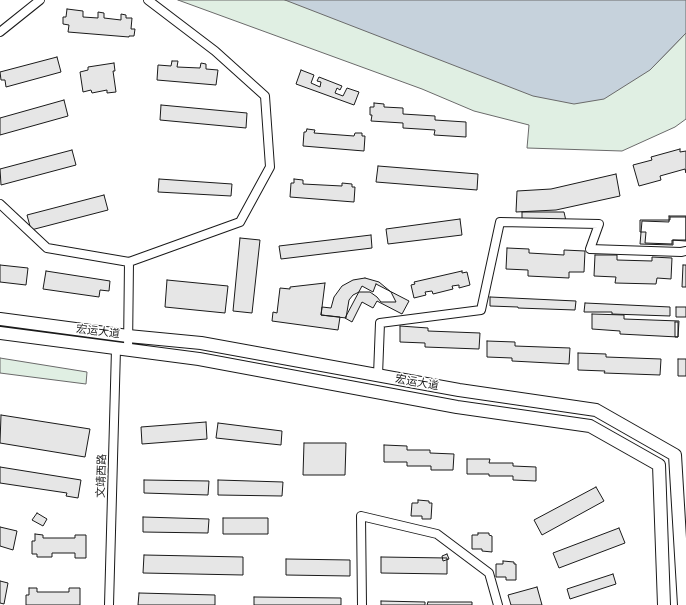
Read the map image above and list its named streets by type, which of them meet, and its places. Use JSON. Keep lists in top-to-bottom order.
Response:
{
  "streets": {
    "main road": ["宏运大道"],
    "street": ["文靖西路"]
  },
  "crossings": [
    ["宏运大道", "文靖西路"]
  ]
}
